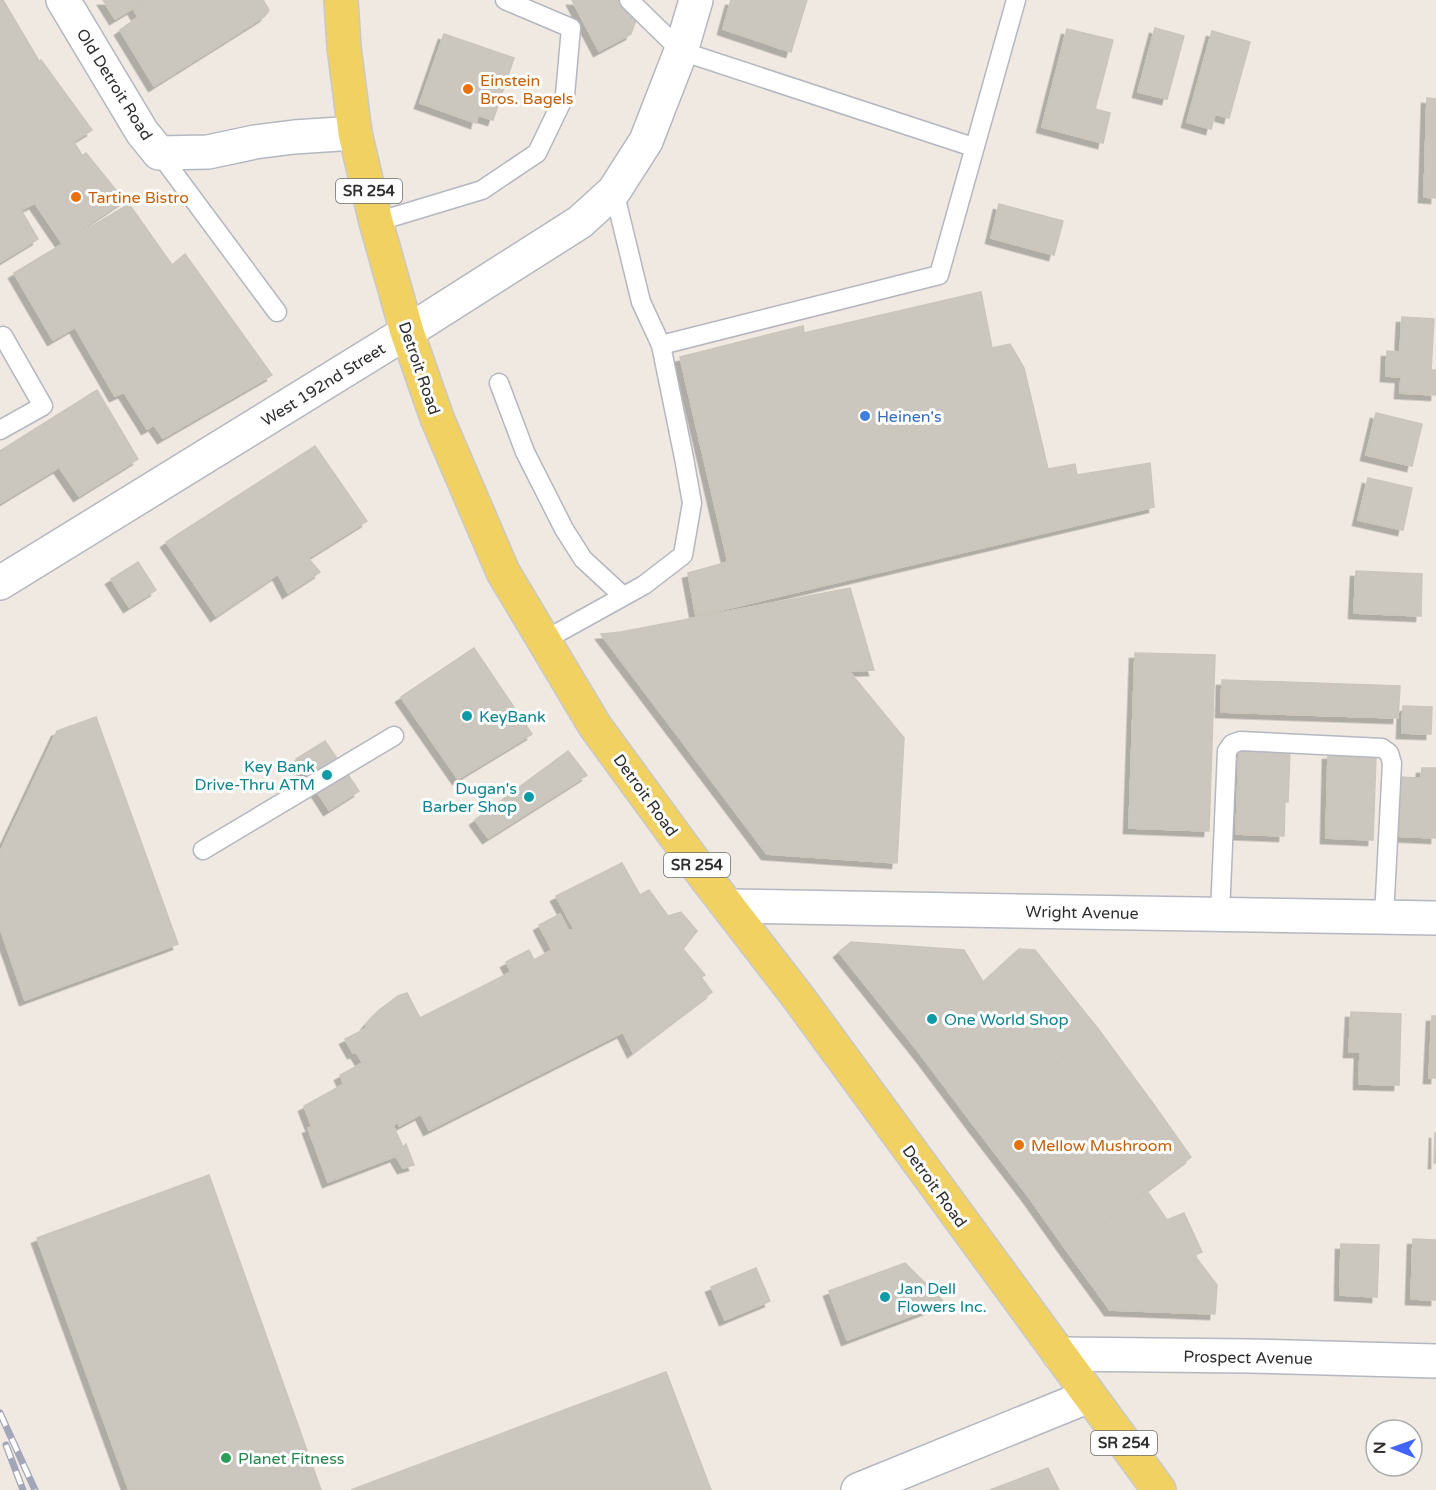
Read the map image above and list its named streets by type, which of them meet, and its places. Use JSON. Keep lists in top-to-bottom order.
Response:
{
  "streets": {
    "main road": ["SR 254", "Detroit Road"],
    "street": [
      "Old Detroit Road",
      "West 192nd Street",
      "Wright Avenue",
      "Prospect Avenue"
    ]
  },
  "crossings": [
    ["Old Detroit Road", "Detroit Road"],
    ["Detroit Road", "West 192nd Street"],
    ["Detroit Road", "Wright Avenue"],
    ["Detroit Road", "Prospect Avenue"]
  ],
  "places": [
    "Einstein Bros. Bagels",
    "Tartine Bistro",
    "Heinen's",
    "KeyBank",
    "Key Bank Drive-Thru ATM",
    "Dugan's Barber Shop",
    "One World Shop",
    "Mellow Mushroom",
    "Jan Dell Flowers Inc.",
    "Planet Fitness"
  ],
  "north": "left"
}
